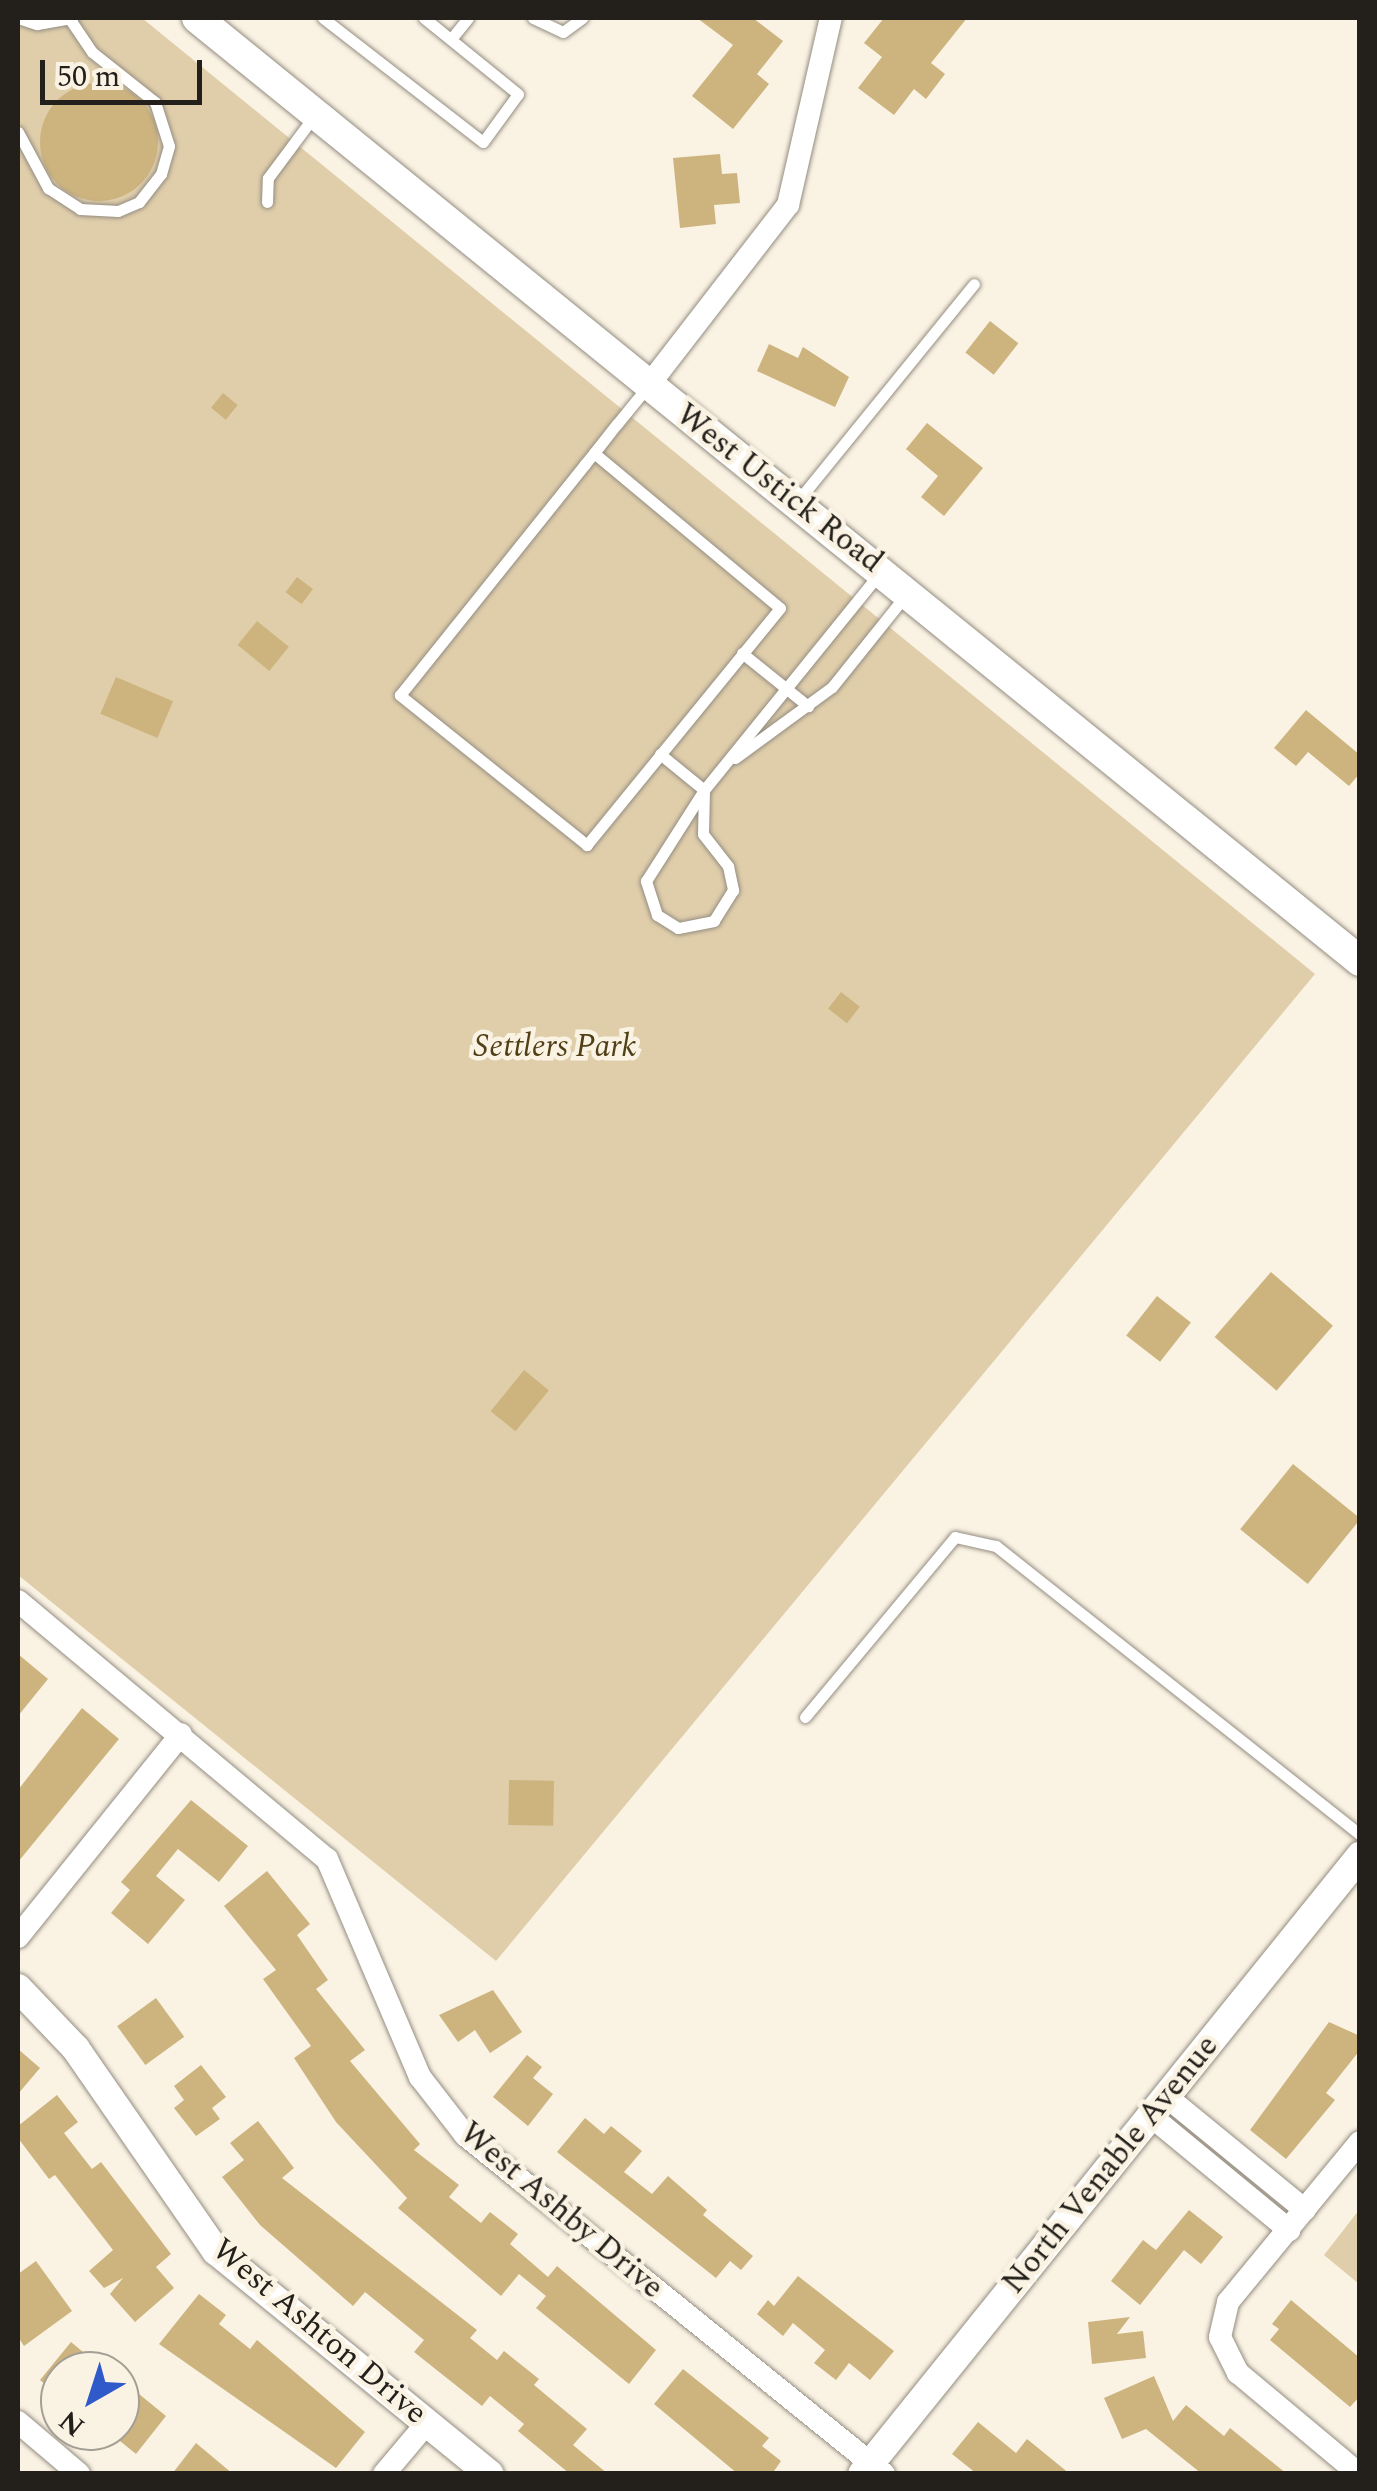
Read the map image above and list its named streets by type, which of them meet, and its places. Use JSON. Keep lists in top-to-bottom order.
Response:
{
  "streets": {
    "main road": ["West Ustick Road"],
    "street": ["North Venable Avenue", "West Ashby Drive", "West Ashton Drive"]
  },
  "crossings": [
    ["North Venable Avenue", "West Ashby Drive"]
  ],
  "parks": ["Settlers Park"],
  "scale_bar": "50 m",
  "north": "bottom left"
}
